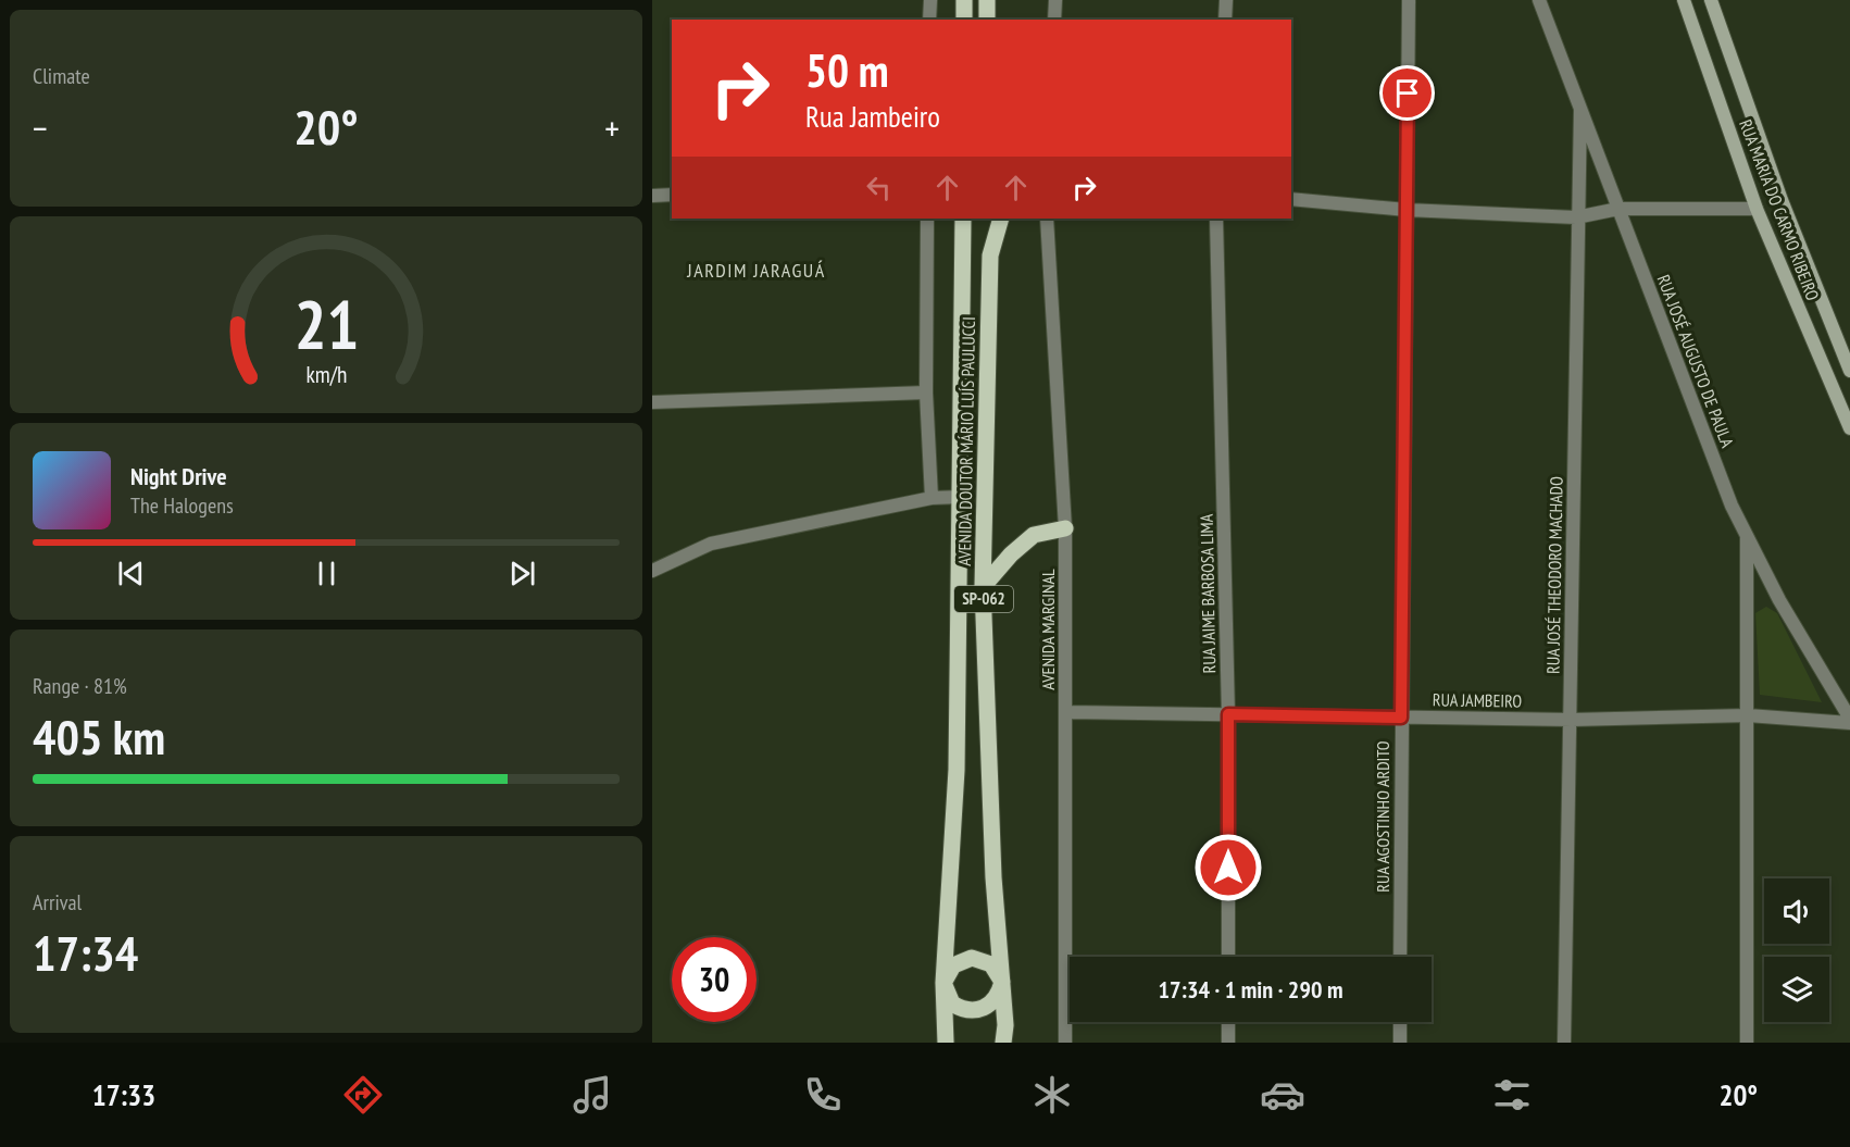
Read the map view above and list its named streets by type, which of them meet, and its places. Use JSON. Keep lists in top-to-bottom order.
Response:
{
  "streets": {
    "main road": ["RUA MARIA DO CARMO RIBEIRO", "AVENIDA DOUTOR MÁRIO LUÍS PAULUCCI", "SP-062"],
    "street": [
      "RUA JOSÉ AUGUSTO DE PAULA",
      "RUA JOSÉ THEODORO MACHADO",
      "RUA JAIME BARBOSA LIMA",
      "AVENIDA MARGINAL",
      "RUA JAMBEIRO",
      "RUA AGOSTINHO ARDITO"
    ]
  },
  "crossings": [
    ["RUA JOSÉ AUGUSTO DE PAULA", "RUA JOSÉ THEODORO MACHADO"],
    ["RUA JOSÉ AUGUSTO DE PAULA", "RUA JAMBEIRO"],
    ["AVENIDA DOUTOR MÁRIO LUÍS PAULUCCI", "SP-062"],
    ["RUA JOSÉ THEODORO MACHADO", "RUA JAMBEIRO"],
    ["RUA JAIME BARBOSA LIMA", "RUA JAMBEIRO"],
    ["AVENIDA MARGINAL", "RUA JAMBEIRO"],
    ["RUA JAMBEIRO", "RUA AGOSTINHO ARDITO"]
  ],
  "districts": ["JARDIM JARAGUÁ"],
  "page": {
    "tile": [
      "Climate",
      ["Range · 81%", "405 km"],
      ["Arrival", "17:34"]
    ],
    "turn": ["50 m", "Rua Jambeiro"],
    "heat": ["−", "20°", "+"],
    "song": ["Night Drive", "The Halogens"],
    "limit": "30",
    "trip": "17:34 · 1 min · 290 m",
    "tabs": ["17:33", "20°"],
    "gauge": ["21", "km/h"]
  }
}
